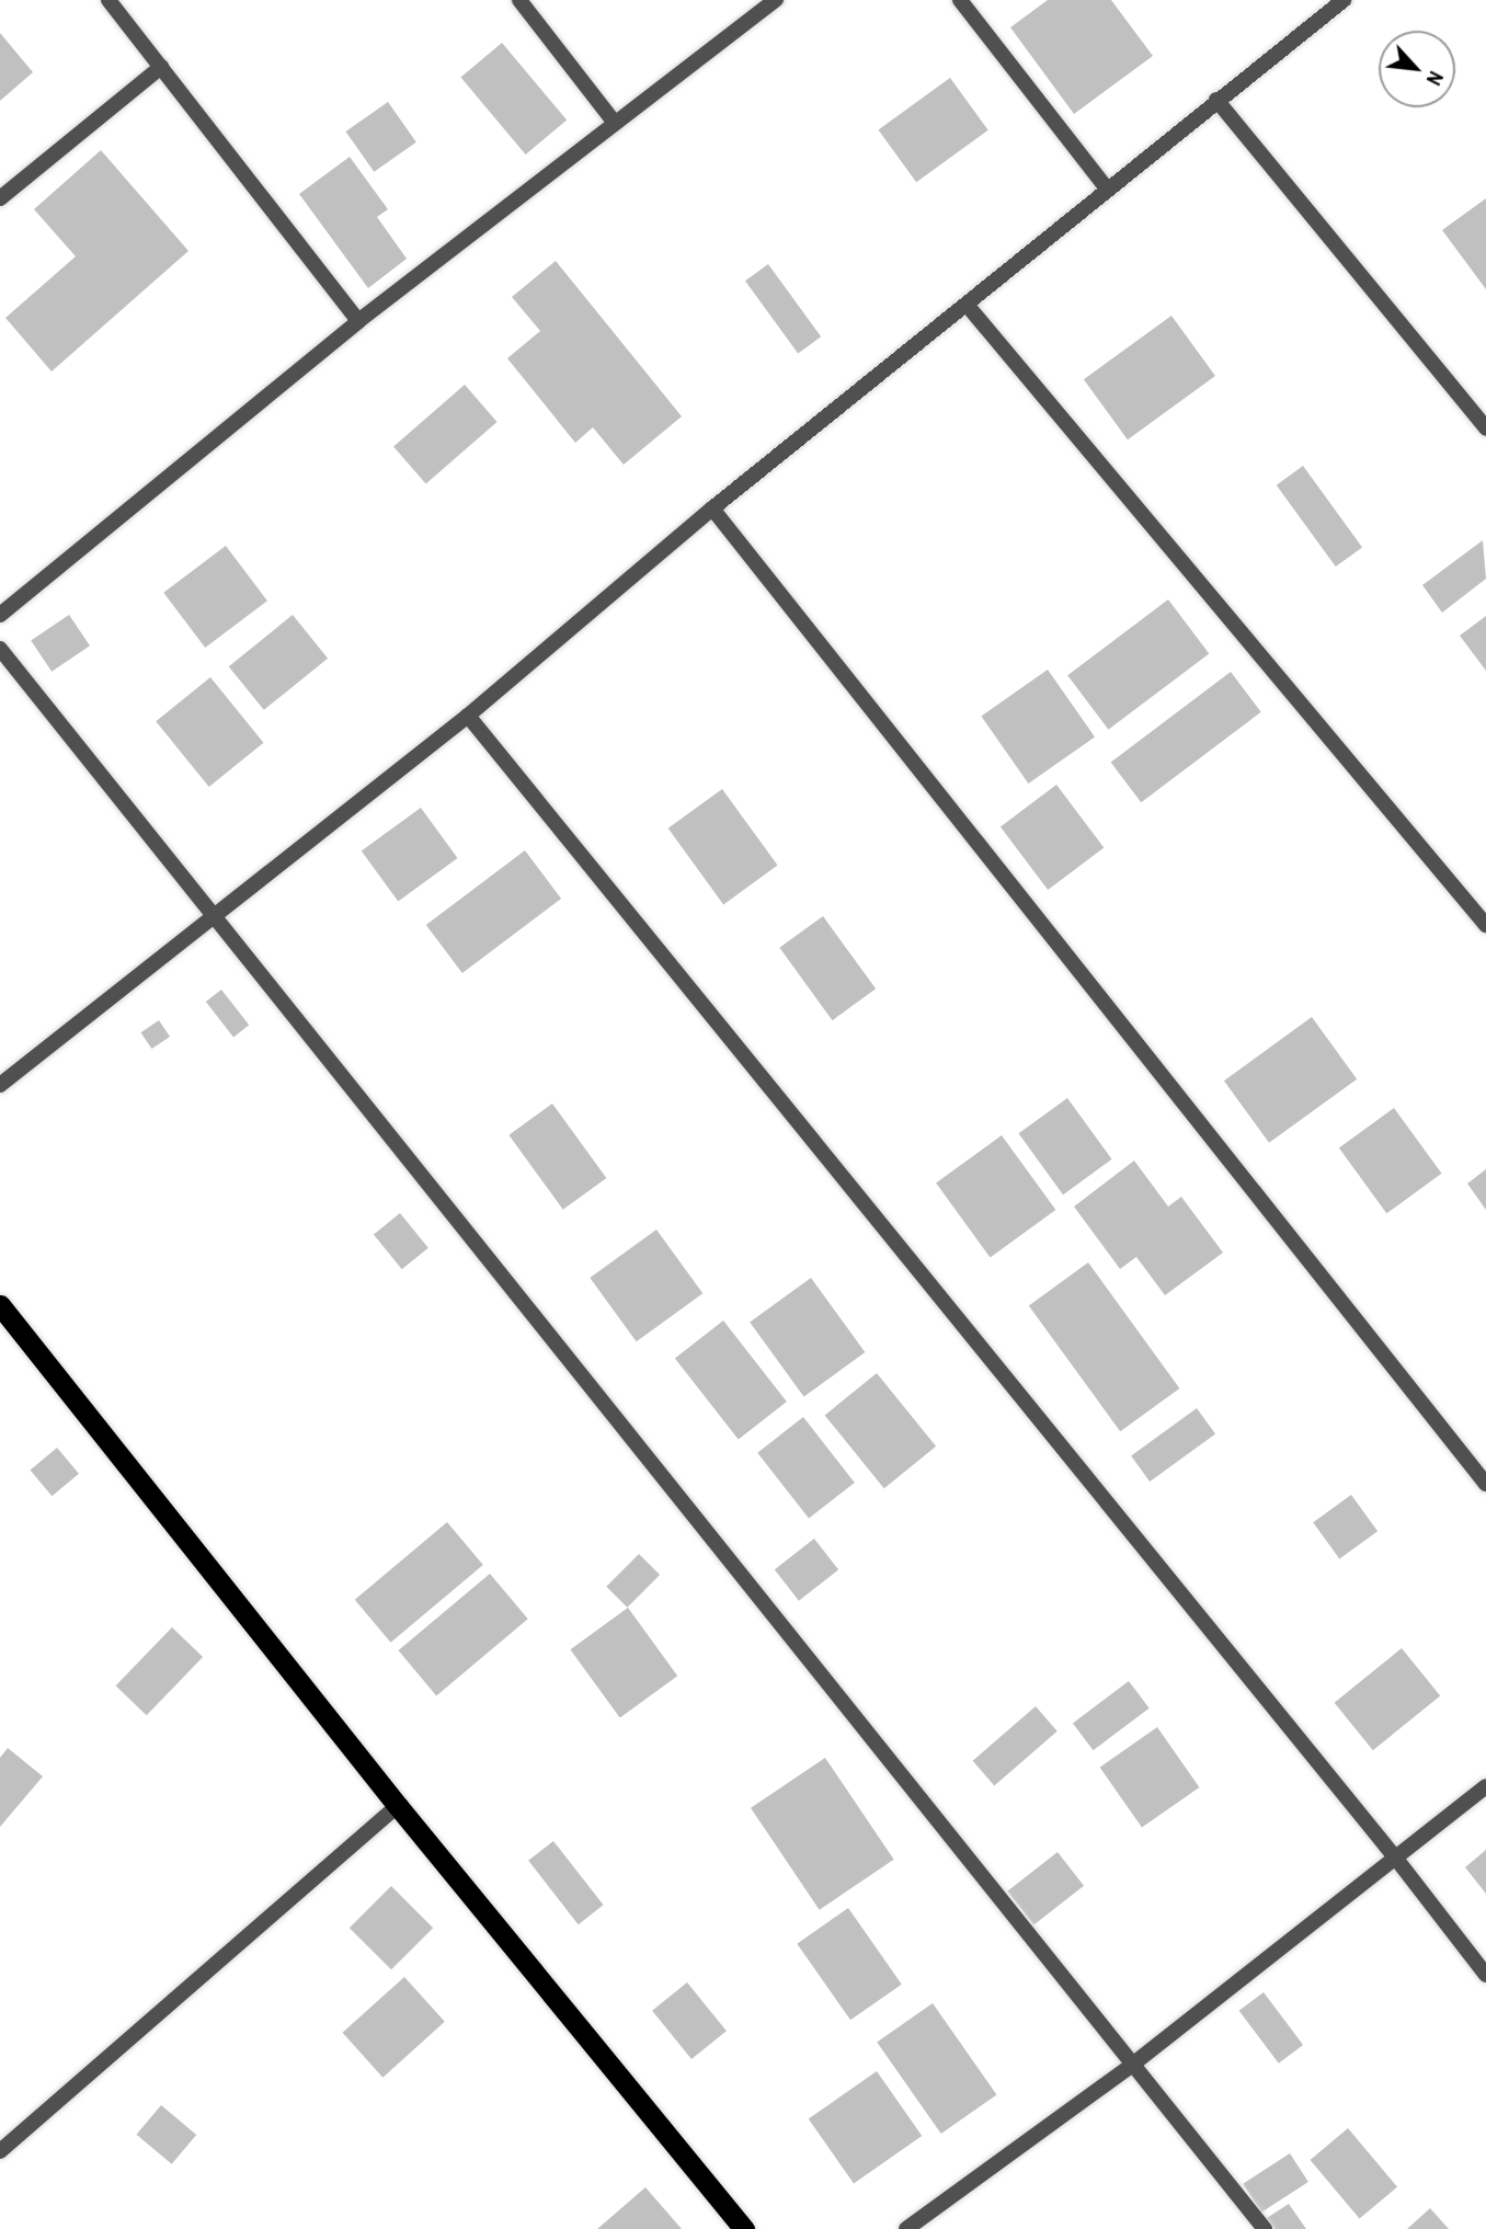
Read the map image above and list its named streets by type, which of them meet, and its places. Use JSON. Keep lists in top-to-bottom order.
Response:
{
  "north": "bottom right"
}
